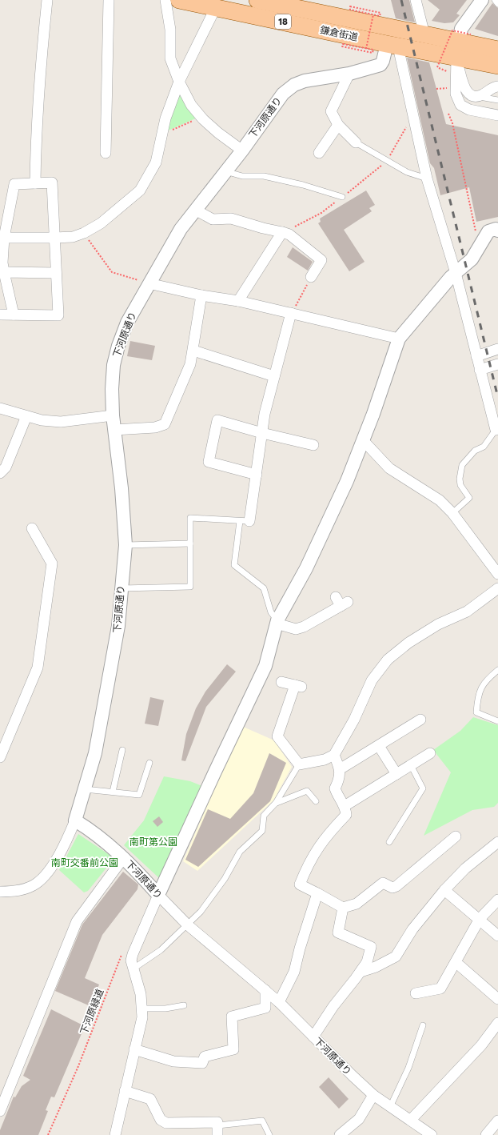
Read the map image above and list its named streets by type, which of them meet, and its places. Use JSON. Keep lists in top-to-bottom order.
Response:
{
  "streets": {
    "main road": ["18", "鎌倉街道"],
    "street": ["下河原通り"],
    "path": ["下河原緑道"]
  },
  "crossings": [
    ["鎌倉街道", "下河原通り"]
  ],
  "parks": ["南町第公園", "南町交番前公園"]
}
